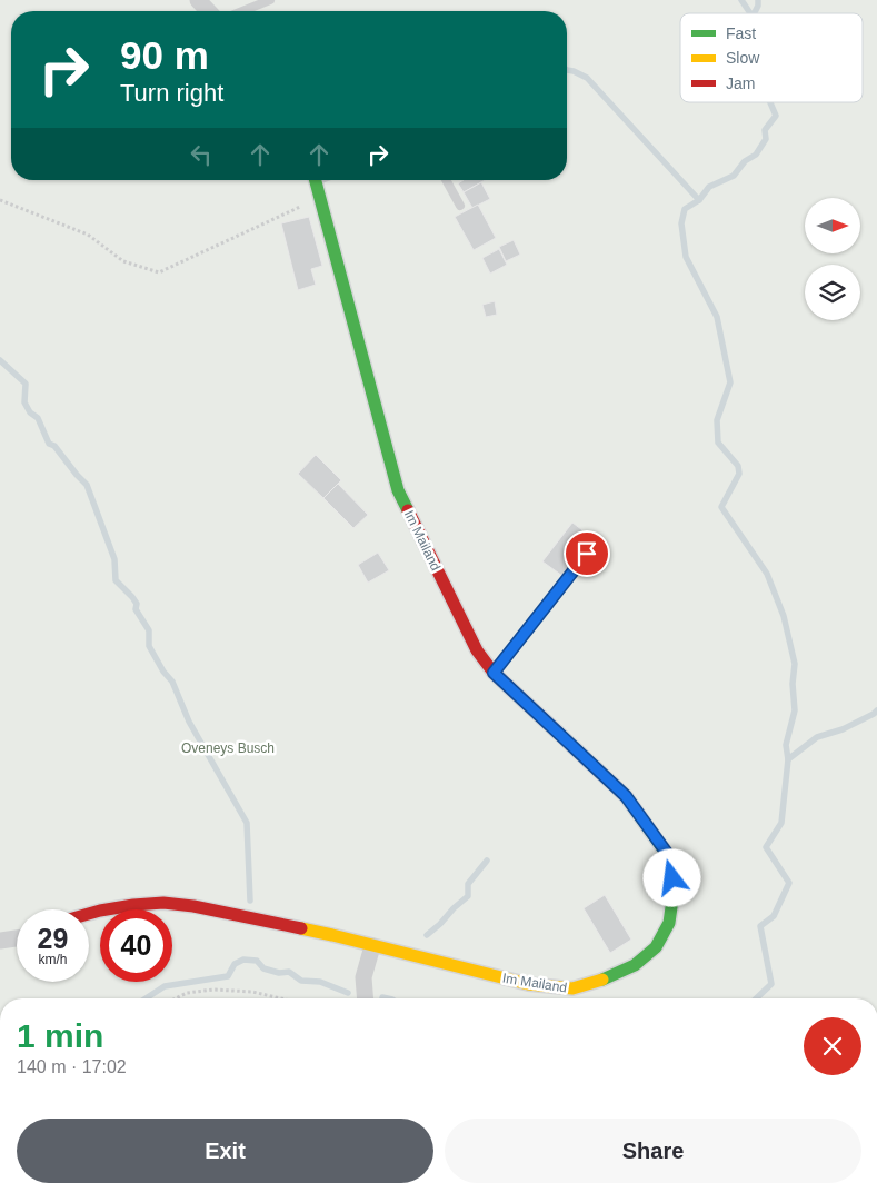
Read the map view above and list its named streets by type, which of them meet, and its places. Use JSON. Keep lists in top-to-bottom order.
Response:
{
  "streets": {
    "street": ["Im Mailand"]
  },
  "parks": ["Oveneys Busch"],
  "legend": ["Fast", "Slow", "Jam"],
  "north": "right",
  "page": {
    "turn": ["90 m", "Turn right"],
    "speed": "29 km/h",
    "limit": "40",
    "heading": ["1 min", "140 m · 17:02"],
    "buttons": ["Exit", "Share"]
  }
}
